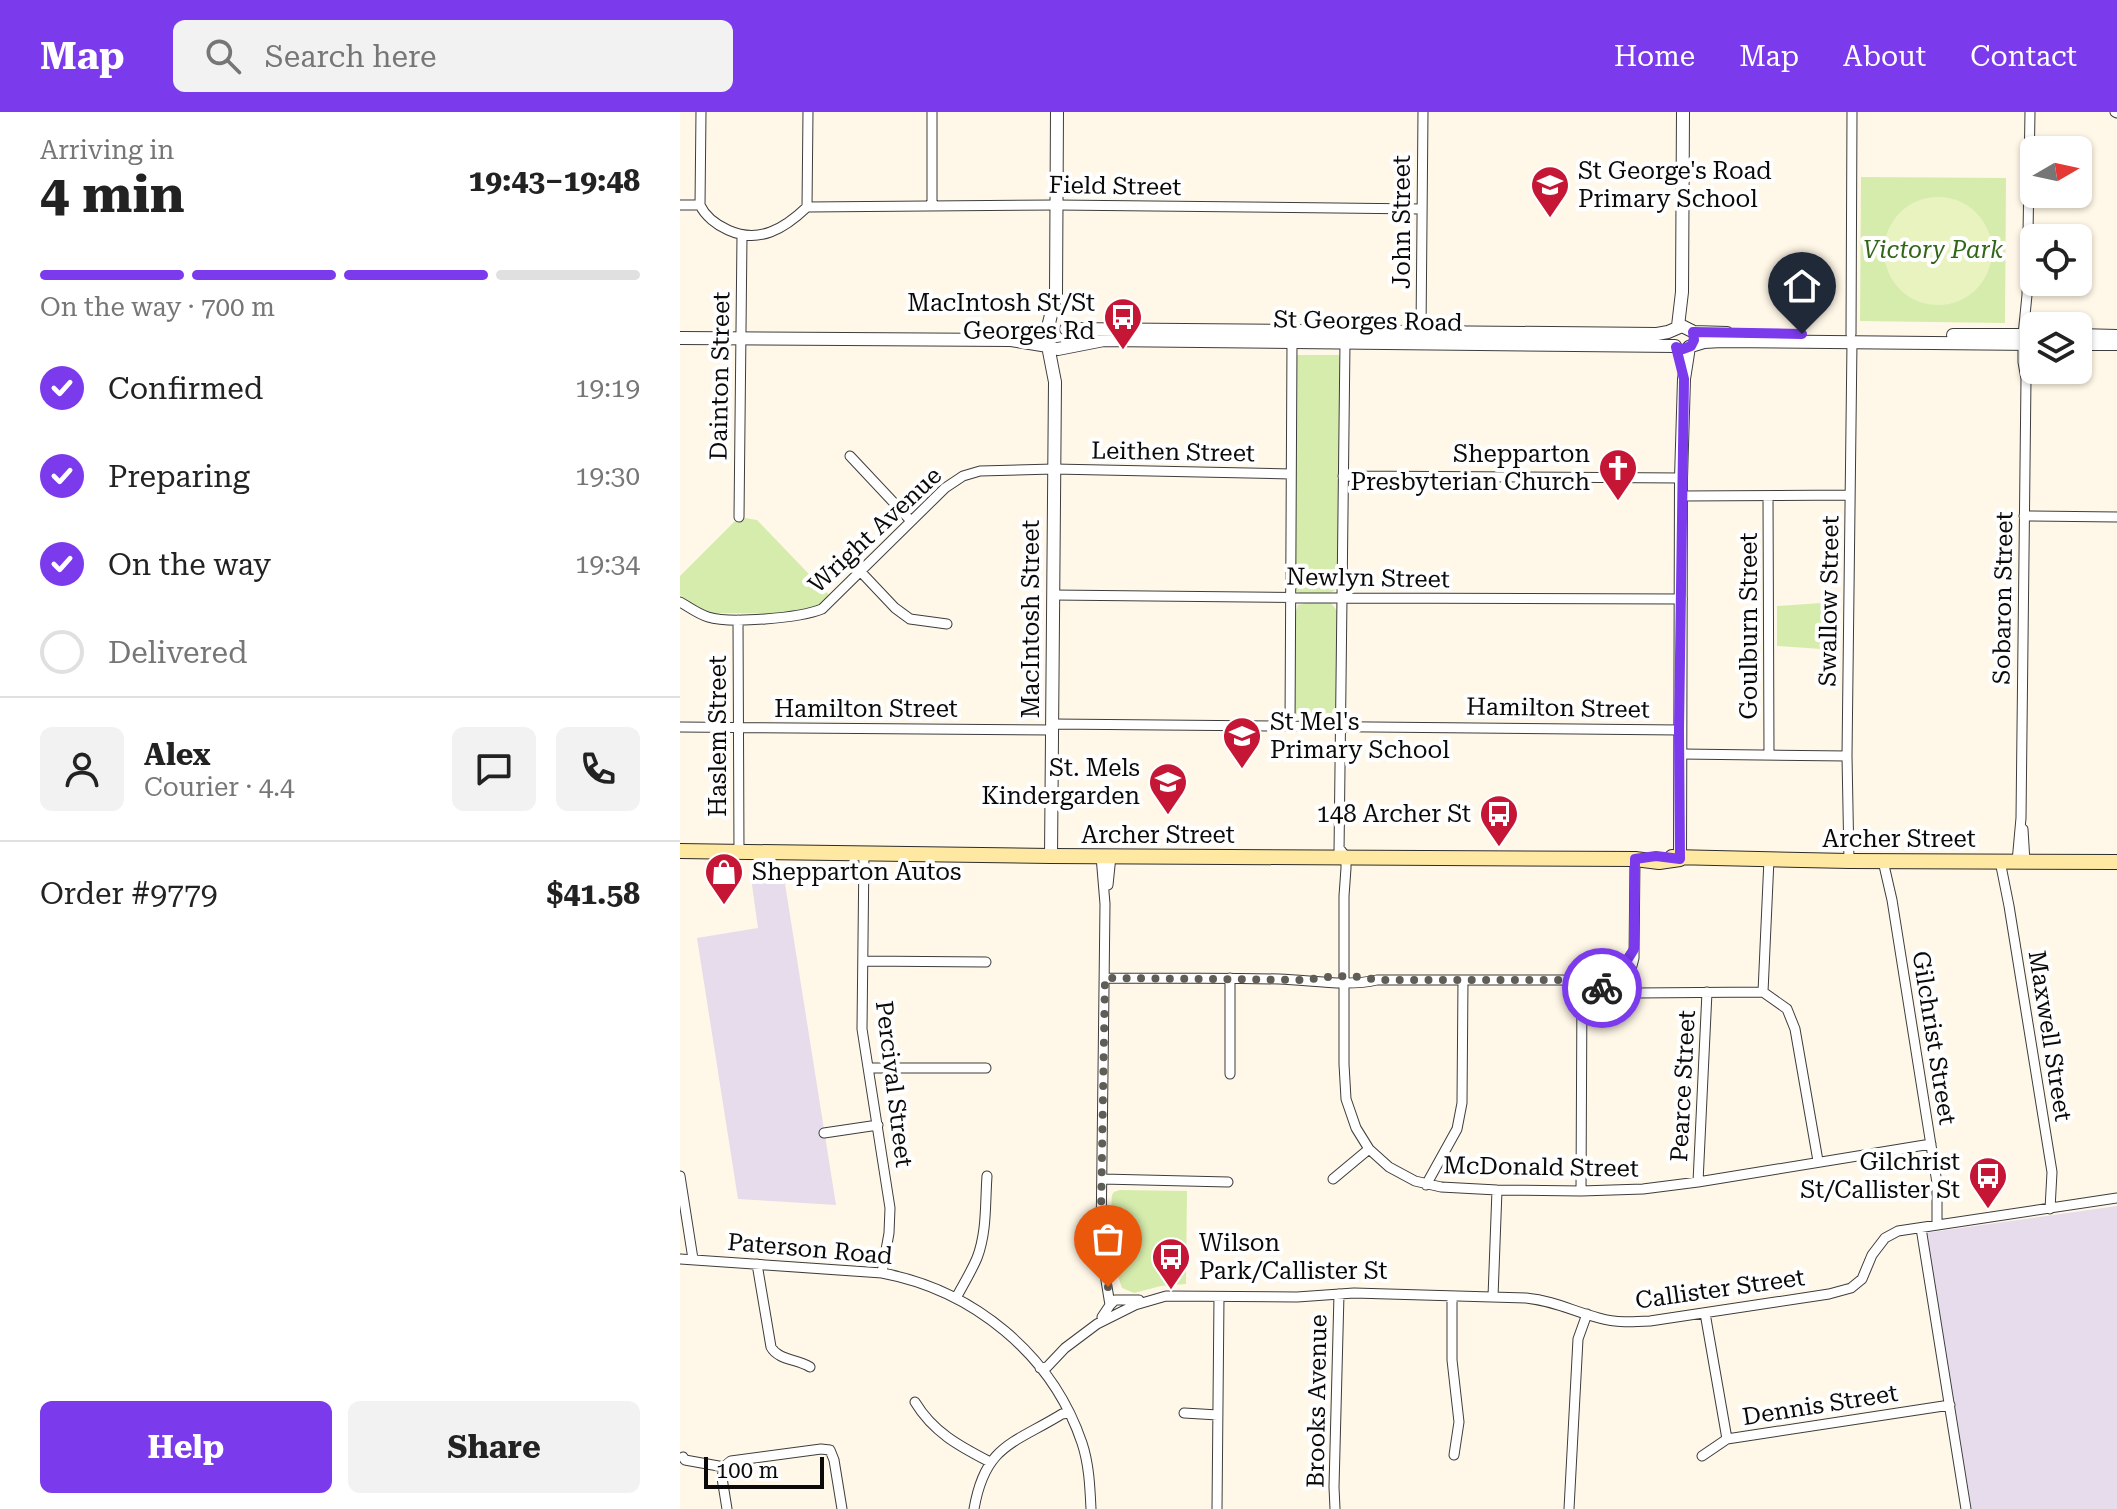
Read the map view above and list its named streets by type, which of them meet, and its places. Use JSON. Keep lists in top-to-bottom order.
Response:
{
  "streets": {
    "main road": ["Archer Street"],
    "street": [
      "Field Street",
      "John Street",
      "St Georges Road",
      "Dainton Street",
      "Leithen Street",
      "Wright Avenue",
      "Newlyn Street",
      "Sobaron Street",
      "Swallow Street",
      "MacIntosh Street",
      "Goulburn Street",
      "Hamilton Street",
      "Haslem Street",
      "Maxwell Street",
      "Gilchrist Street",
      "Percival Street",
      "Pearce Street",
      "McDonald Street",
      "Paterson Road",
      "Callister Street",
      "Brooks Avenue",
      "Dennis Street"
    ]
  },
  "crossings": [
    ["Field Street", "John Street"],
    ["John Street", "St Georges Road"],
    ["St Georges Road", "Dainton Street"],
    ["St Georges Road", "Swallow Street"],
    ["St Georges Road", "MacIntosh Street"],
    ["St Georges Road", "McDonald Street"],
    ["Leithen Street", "Wright Avenue"],
    ["Leithen Street", "MacIntosh Street"],
    ["Wright Avenue", "MacIntosh Street"],
    ["Wright Avenue", "Haslem Street"],
    ["Newlyn Street", "MacIntosh Street"],
    ["Newlyn Street", "McDonald Street"],
    ["Sobaron Street", "Archer Street"],
    ["Sobaron Street", "Maxwell Street"],
    ["Swallow Street", "Archer Street"],
    ["MacIntosh Street", "Hamilton Street"],
    ["MacIntosh Street", "Archer Street"],
    ["Hamilton Street", "Haslem Street"],
    ["Hamilton Street", "McDonald Street"],
    ["Haslem Street", "Archer Street"],
    ["Archer Street", "Maxwell Street"],
    ["Archer Street", "Gilchrist Street"],
    ["Archer Street", "Percival Street"],
    ["Archer Street", "McDonald Street"],
    ["Maxwell Street", "Callister Street"],
    ["Gilchrist Street", "McDonald Street"],
    ["Gilchrist Street", "Callister Street"],
    ["Percival Street", "Paterson Road"],
    ["Pearce Street", "McDonald Street"],
    ["Paterson Road", "Callister Street"],
    ["Callister Street", "Brooks Avenue"]
  ],
  "parks": ["Victory Park"],
  "places": {
    "school or university": ["St George's Road Primary School", "St Mel's Primary School", "St. Mels Kindergarden"],
    "bus stop": [
      "MacIntosh St/St Georges Rd",
      "148 Archer St",
      "Gilchrist St/Callister St",
      "Wilson Park/Callister St"
    ],
    "church": ["Shepparton Presbyterian Church"],
    "shop": ["Shepparton Autos"]
  },
  "scale_bar": "100 m",
  "north": "right",
  "page": {
    "header": "Map",
    "search": "Search here",
    "nav": [
      "Home",
      "Map",
      "About",
      "Contact"
    ],
    "heading": ["4 min", "Arriving in", "19:43–19:48"],
    "panel": [
      "Alex",
      "Courier · 4.4",
      "Order #9779",
      "$41.58"
    ],
    "bar": "On the way · 700 m",
    "list": [
      ["Confirmed", "19:19"],
      ["Preparing", "19:30"],
      ["On the way", "19:34"],
      "Delivered"
    ],
    "buttons": ["Help", "Share"],
    "scale": "100 m"
  }
}
